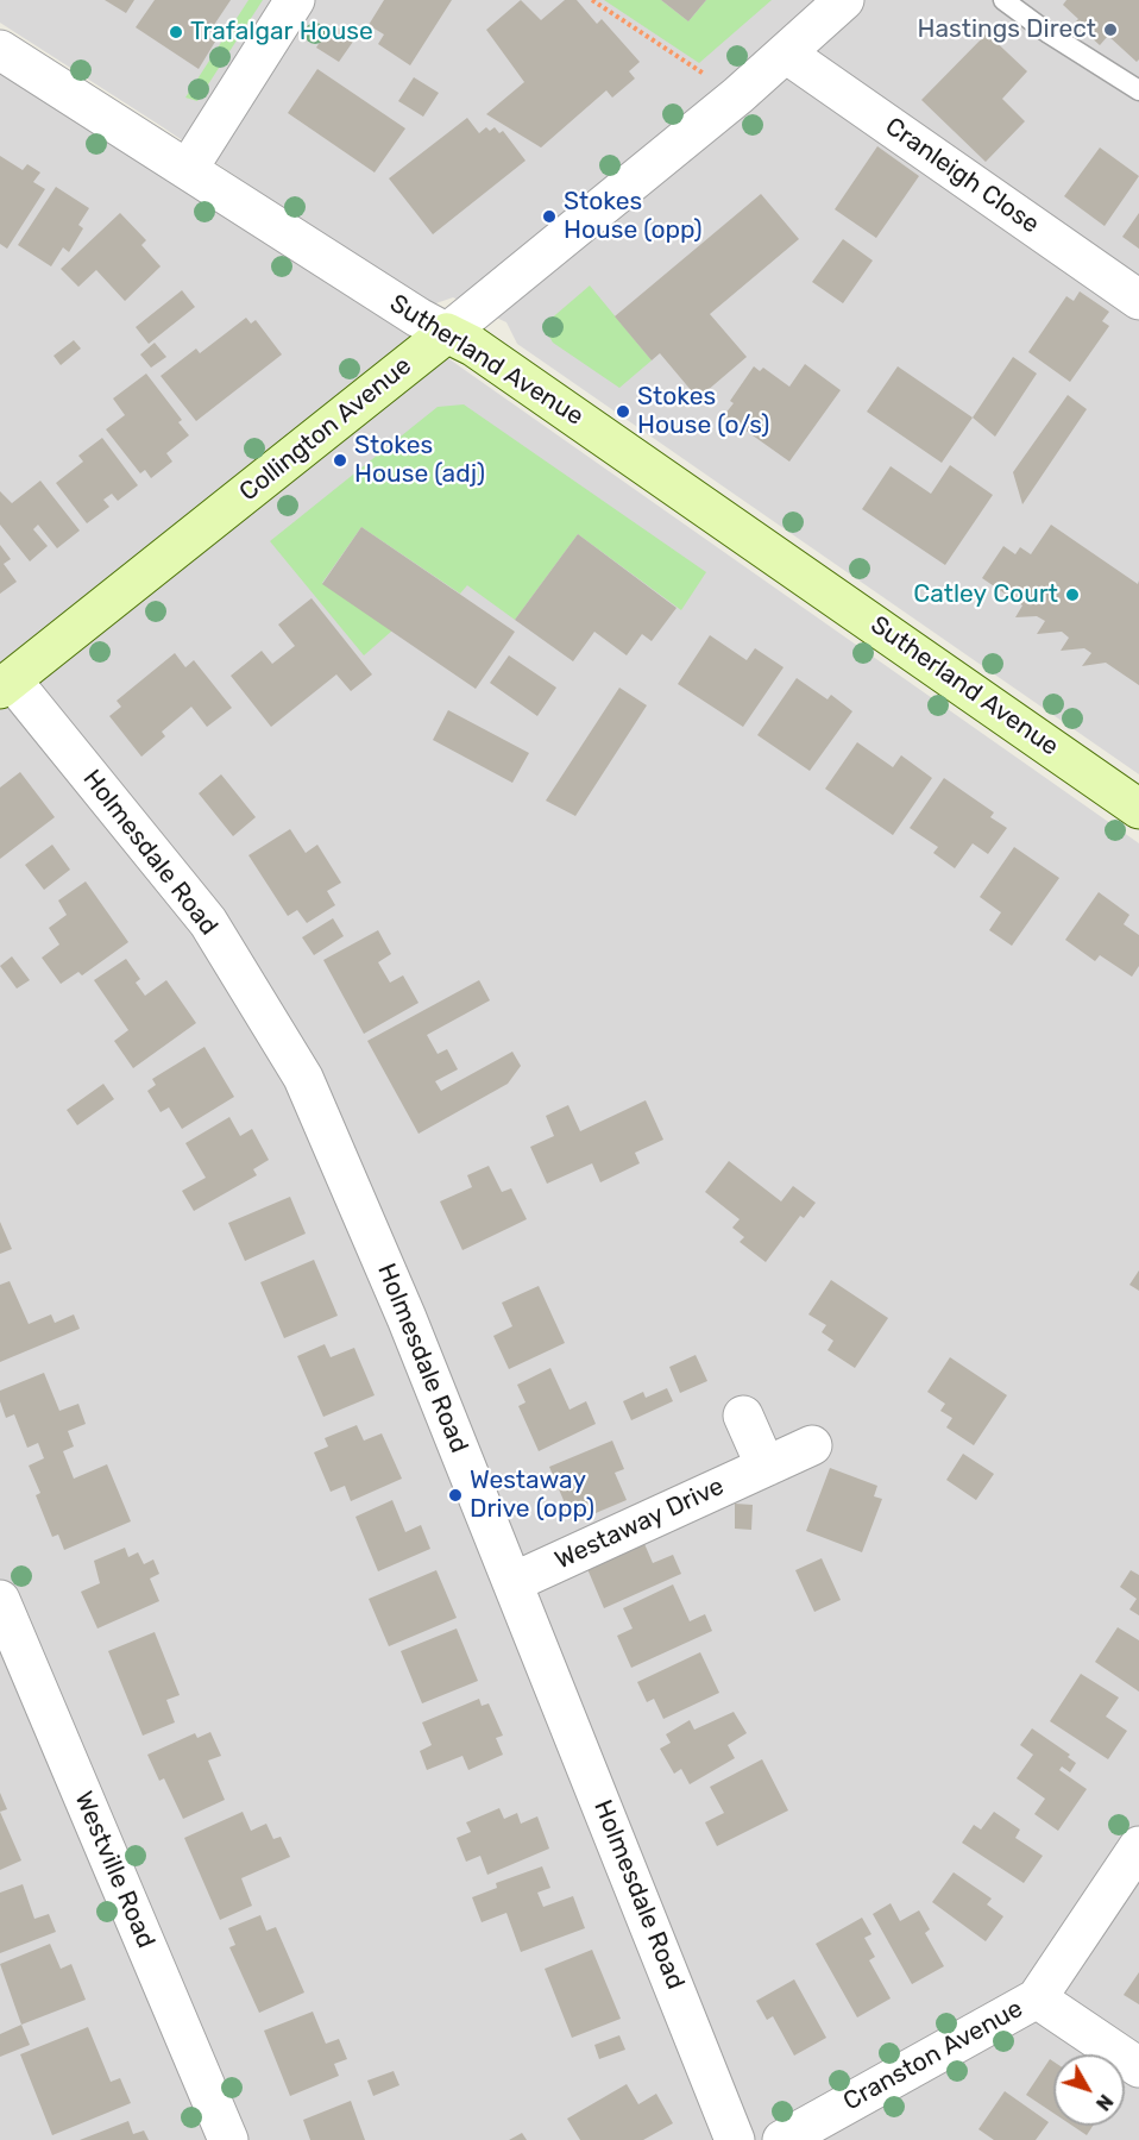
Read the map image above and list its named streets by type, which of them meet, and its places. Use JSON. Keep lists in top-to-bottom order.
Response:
{
  "streets": {
    "main road": ["Sutherland Avenue", "Collington Avenue"],
    "street": [
      "Cranleigh Close",
      "Holmesdale Road",
      "Westaway Drive",
      "Westville Road",
      "Cranston Avenue"
    ]
  },
  "crossings": [
    ["Cranleigh Close", "Collington Avenue"],
    ["Sutherland Avenue", "Collington Avenue"],
    ["Collington Avenue", "Holmesdale Road"],
    ["Holmesdale Road", "Westaway Drive"]
  ],
  "places": [
    "Hastings Direct",
    "Trafalgar House",
    "Stokes House (opp)",
    "Stokes House (o/s)",
    "Stokes House (adj)",
    "Catley Court",
    "Westaway Drive (opp)"
  ],
  "north": "bottom right"
}
